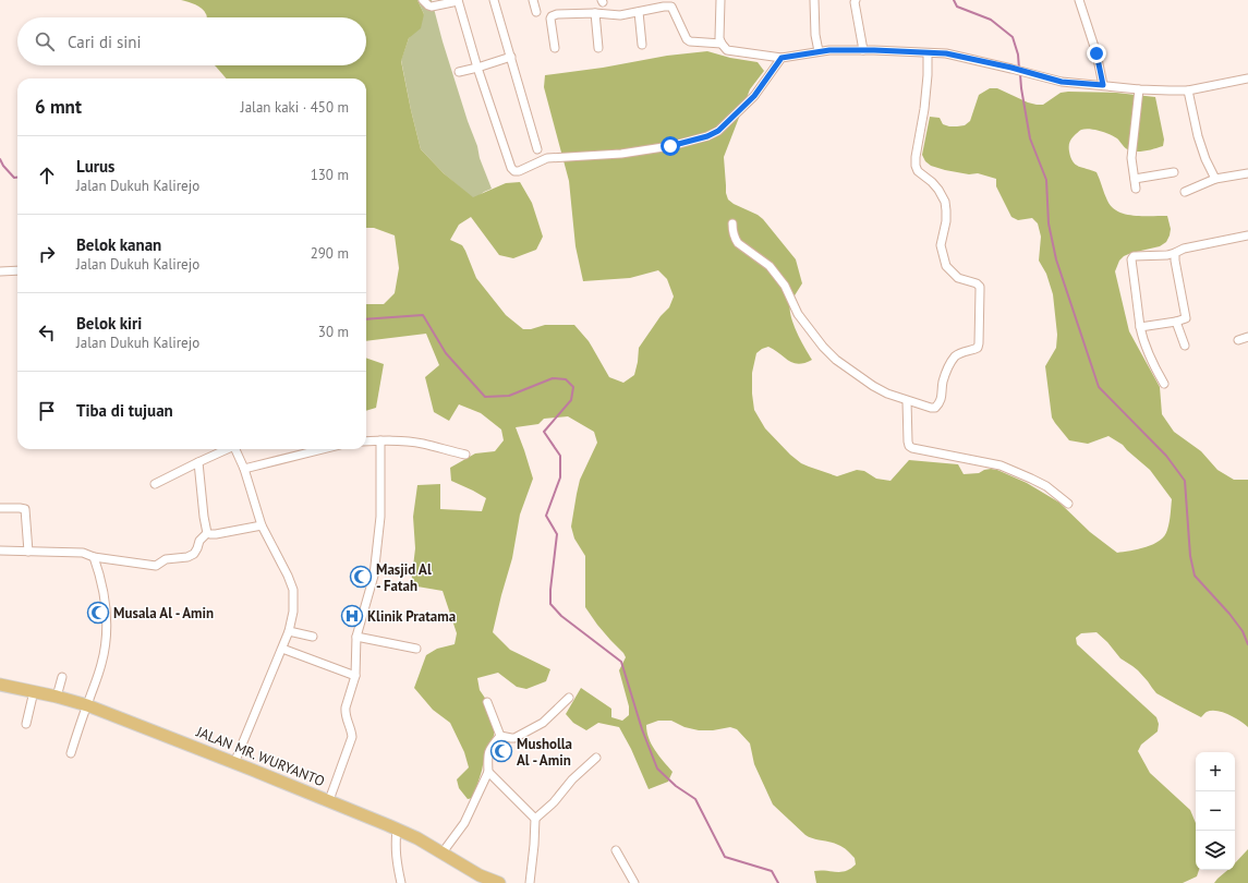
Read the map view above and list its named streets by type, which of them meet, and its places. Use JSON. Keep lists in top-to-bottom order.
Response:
{
  "streets": {
    "main road": ["JALAN MR. WURYANTO"]
  },
  "places": {
    "mosque": ["Masjid Al - Fatah", "Musala Al - Amin", "Musholla Al - Amin"],
    "hospital": ["Klinik Pratama"]
  },
  "page": {
    "search": "Cari di sini",
    "heading": ["6 mnt", "Jalan kaki · 450 m"],
    "list": [
      ["Lurus", "Jalan Dukuh Kalirejo", "130 m"],
      ["Belok kanan", "Jalan Dukuh Kalirejo", "290 m"],
      ["Belok kiri", "Jalan Dukuh Kalirejo", "30 m"],
      "Tiba di tujuan"
    ],
    "map_buttons": ["+", "−"]
  }
}
